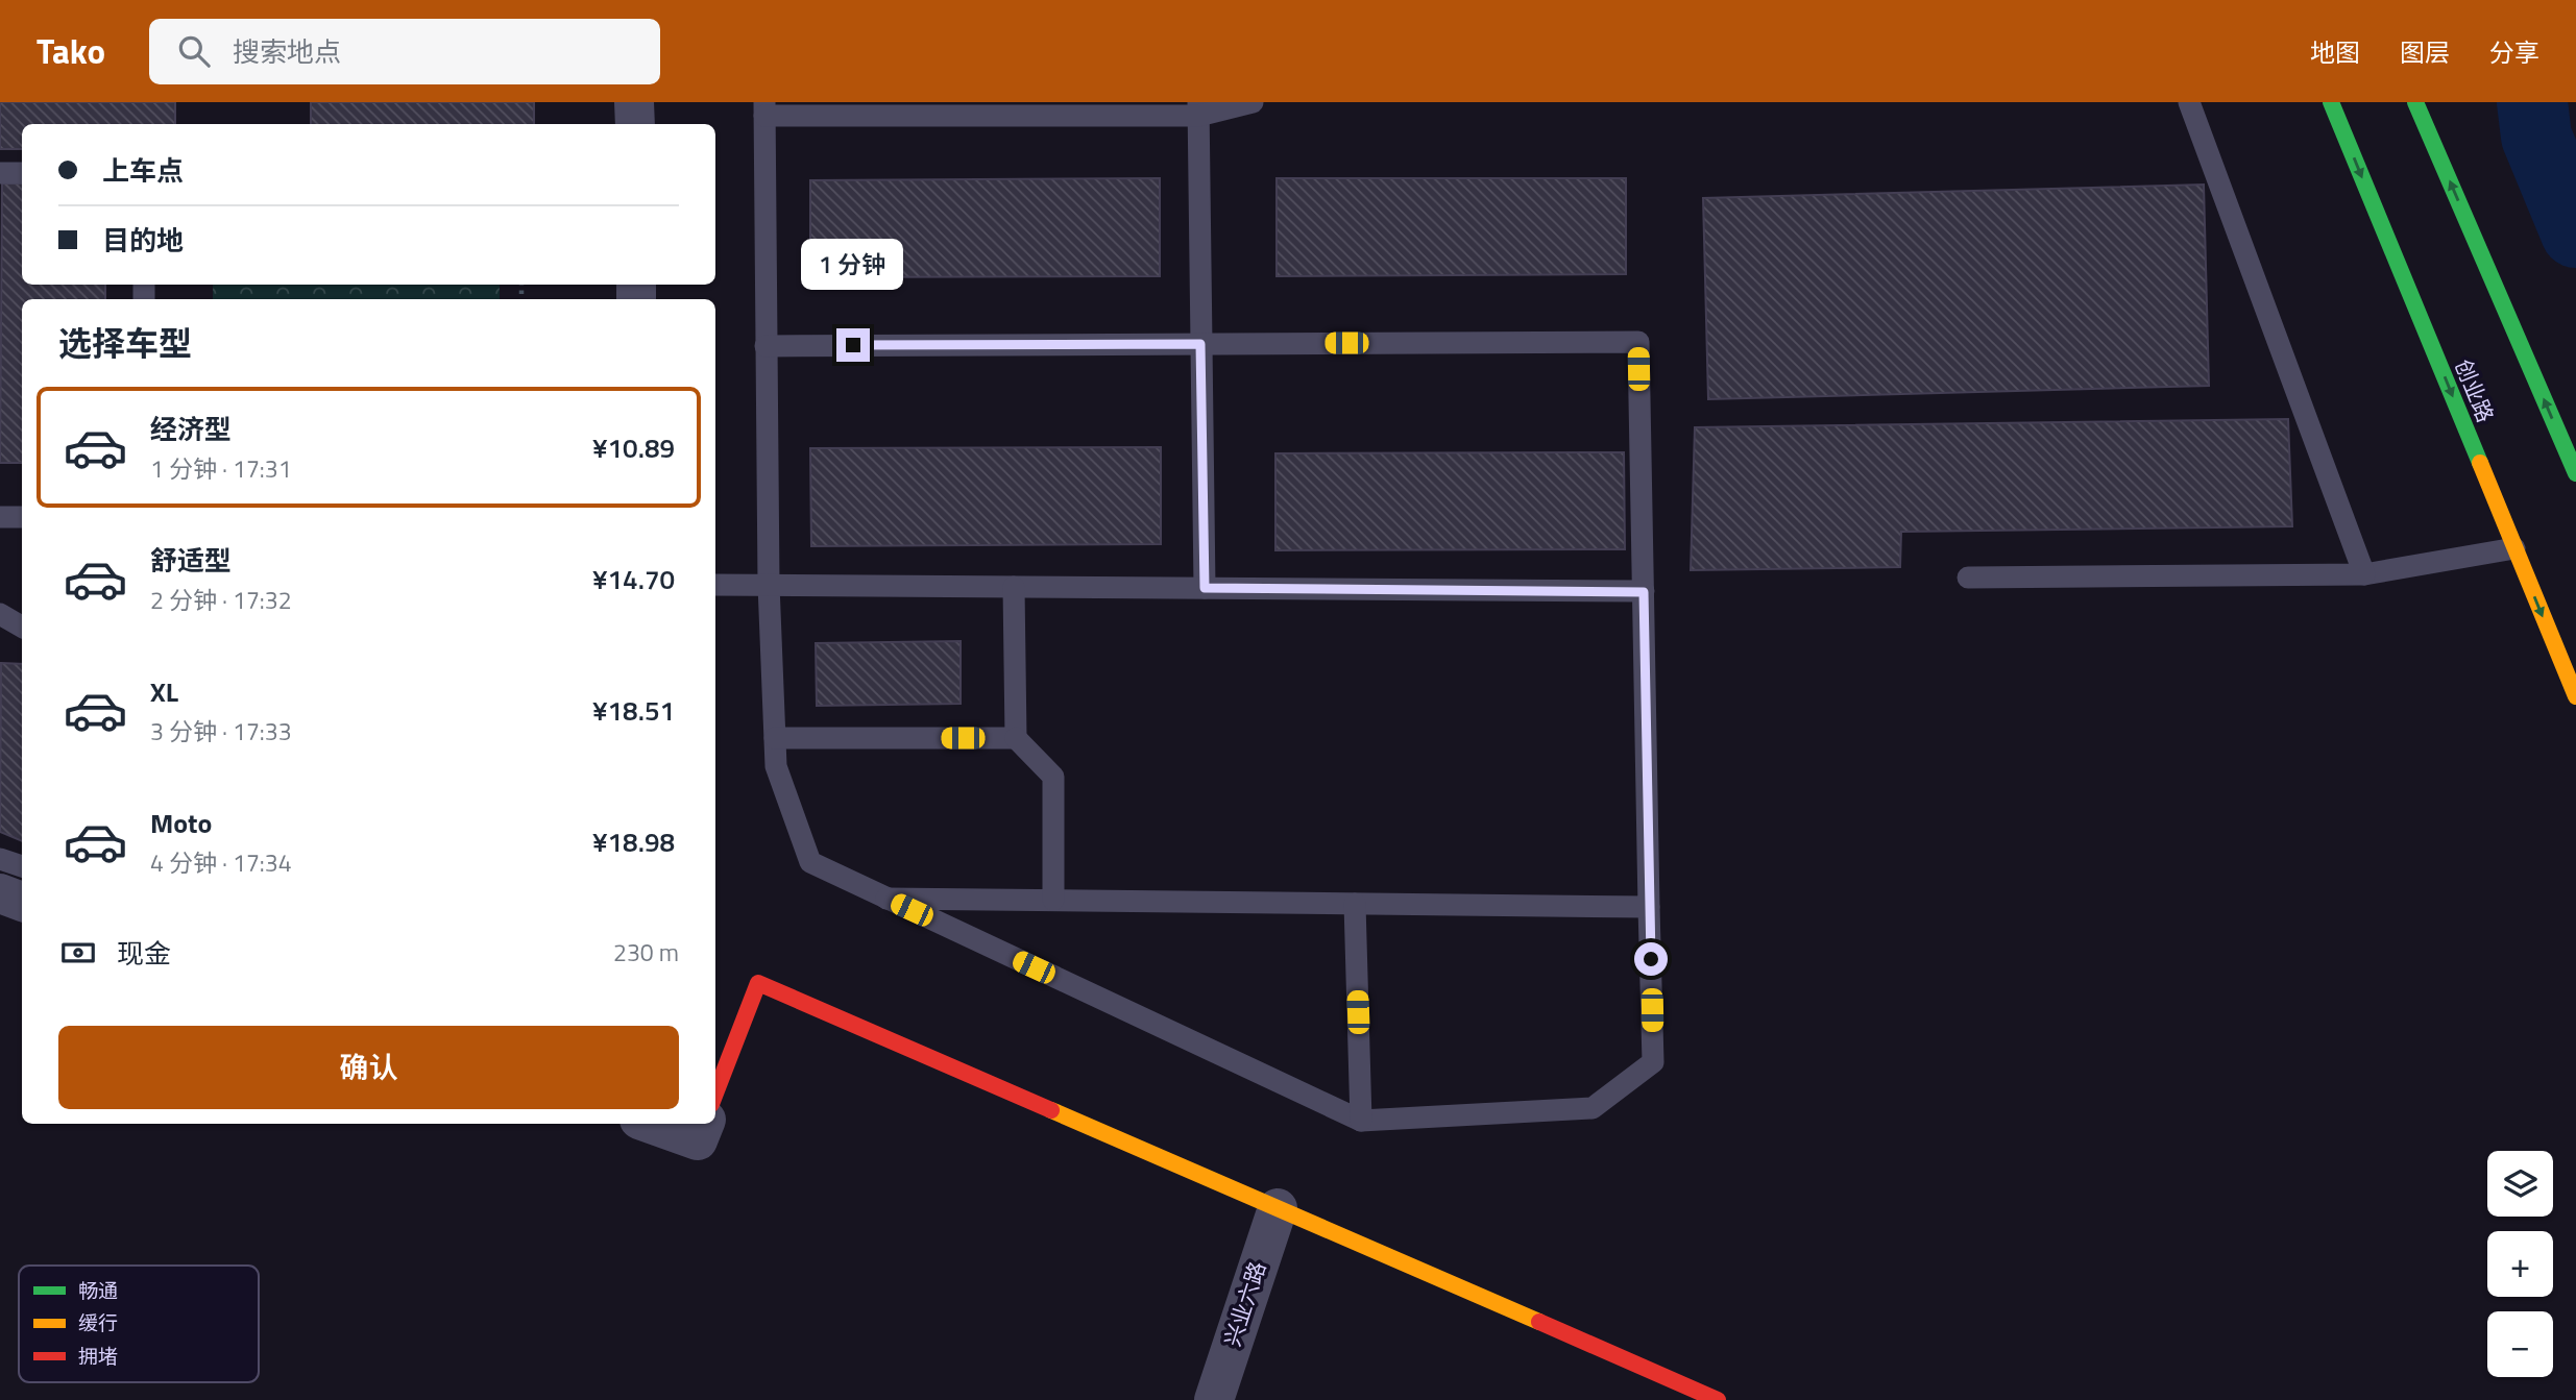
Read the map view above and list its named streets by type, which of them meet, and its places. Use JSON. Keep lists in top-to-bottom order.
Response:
{
  "streets": {
    "street": ["创业路", "兴业六路"]
  },
  "legend": ["畅通", "缓行", "拥堵"],
  "page": {
    "header": "Tako",
    "search": "搜索地点",
    "nav": ["地图", "图层", "分享"],
    "banner": ["上车点", "目的地"],
    "bubble": "1 分钟",
    "heading": "选择车型",
    "list": [
      {
        "name": "经济型",
        "note": "1 分钟 · 17:31",
        "value": "¥10.89"
      },
      {
        "name": "舒适型",
        "note": "2 分钟 · 17:32",
        "value": "¥14.70"
      },
      {
        "name": "XL",
        "note": "3 分钟 · 17:33",
        "value": "¥18.51"
      },
      {
        "name": "Moto",
        "note": "4 分钟 · 17:34",
        "value": "¥18.98"
      }
    ],
    "pay": ["现金", "230 m"],
    "buttons": "确认",
    "map_buttons": ["+", "−"]
  }
}
